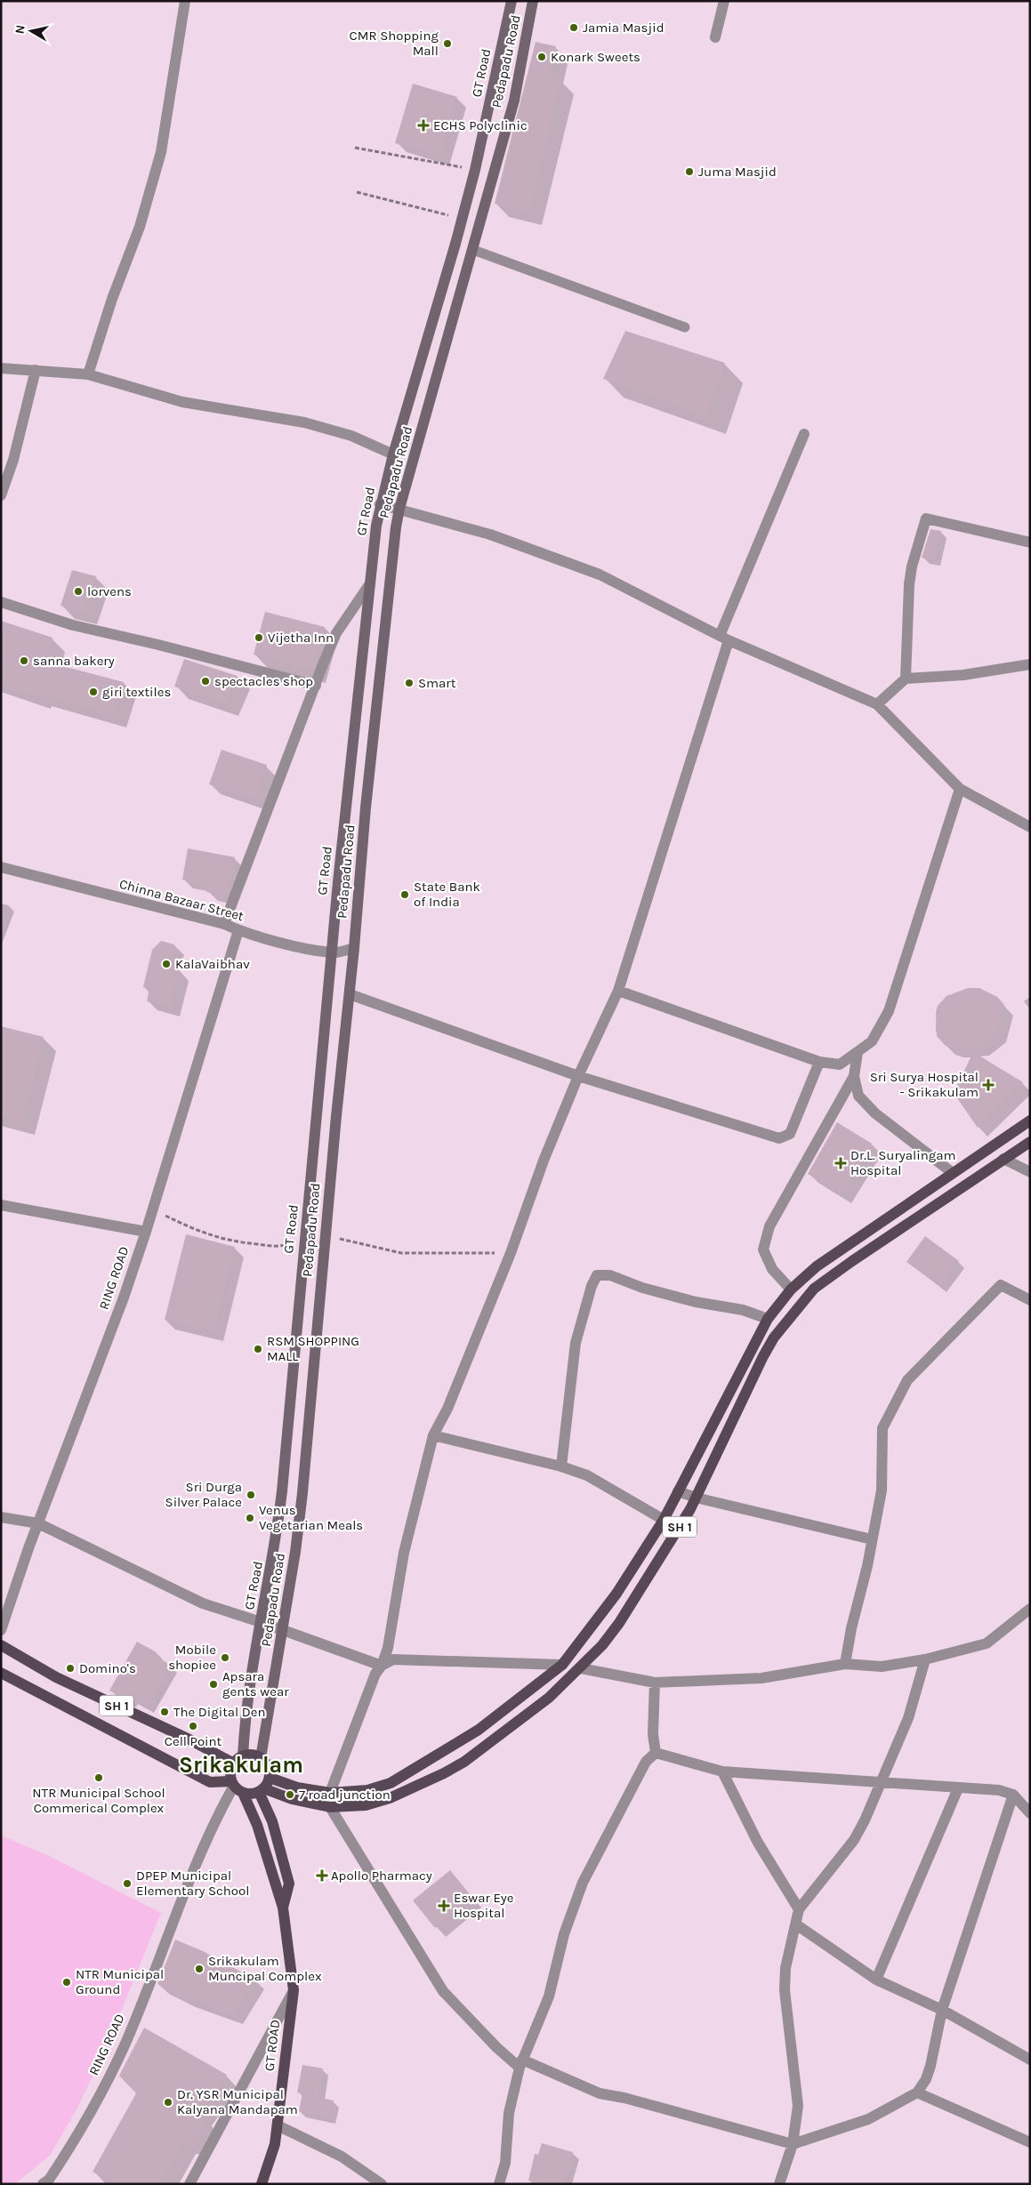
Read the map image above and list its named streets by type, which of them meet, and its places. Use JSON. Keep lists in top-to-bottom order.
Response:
{
  "streets": {
    "main road": [
      "Pedapadu Road",
      "GT Road",
      "SH 1",
      "GT ROAD"
    ],
    "street": ["Chinna Bazaar Street", "RING ROAD"]
  },
  "crossings": [
    ["Pedapadu Road", "GT Road"],
    ["Pedapadu Road", "Chinna Bazaar Street"],
    ["Pedapadu Road", "RING ROAD"],
    ["Pedapadu Road", "SH 1"],
    ["Pedapadu Road", "GT ROAD"],
    ["GT Road", "Chinna Bazaar Street"],
    ["GT Road", "RING ROAD"],
    ["GT Road", "SH 1"],
    ["GT Road", "GT ROAD"],
    ["Chinna Bazaar Street", "RING ROAD"],
    ["RING ROAD", "SH 1"],
    ["RING ROAD", "GT ROAD"],
    ["SH 1", "GT ROAD"]
  ],
  "districts": ["Srikakulam"],
  "places": {
    "other": [
      "Jamia Masjid",
      "CMR Shopping Mall",
      "Konark Sweets",
      "Juma Masjid",
      "lorvens",
      "Vijetha Inn",
      "sanna bakery",
      "spectacles shop",
      "Smart",
      "giri textiles",
      "State Bank of India",
      "KalaVaibhav",
      "RSM SHOPPING MALL",
      "Sri Durga Silver Palace",
      "Venus Vegetarian Meals",
      "Mobile shopiee",
      "Domino's",
      "Apsara gents wear",
      "The Digital Den",
      "Cell Point",
      "NTR Municipal School Commerical Complex",
      "7 road junction",
      "DPEP Municipal Elementary School",
      "Srikakulam Muncipal Complex",
      "NTR Municipal Ground",
      "Dr. YSR Municipal Kalyana Mandapam"
    ],
    "health": [
      "ECHS Polyclinic",
      "Sri Surya Hospital - Srikakulam",
      "Dr.L. Suryalingam Hospital",
      "Apollo Pharmacy",
      "Eswar Eye Hospital"
    ]
  },
  "north": "left"
}
